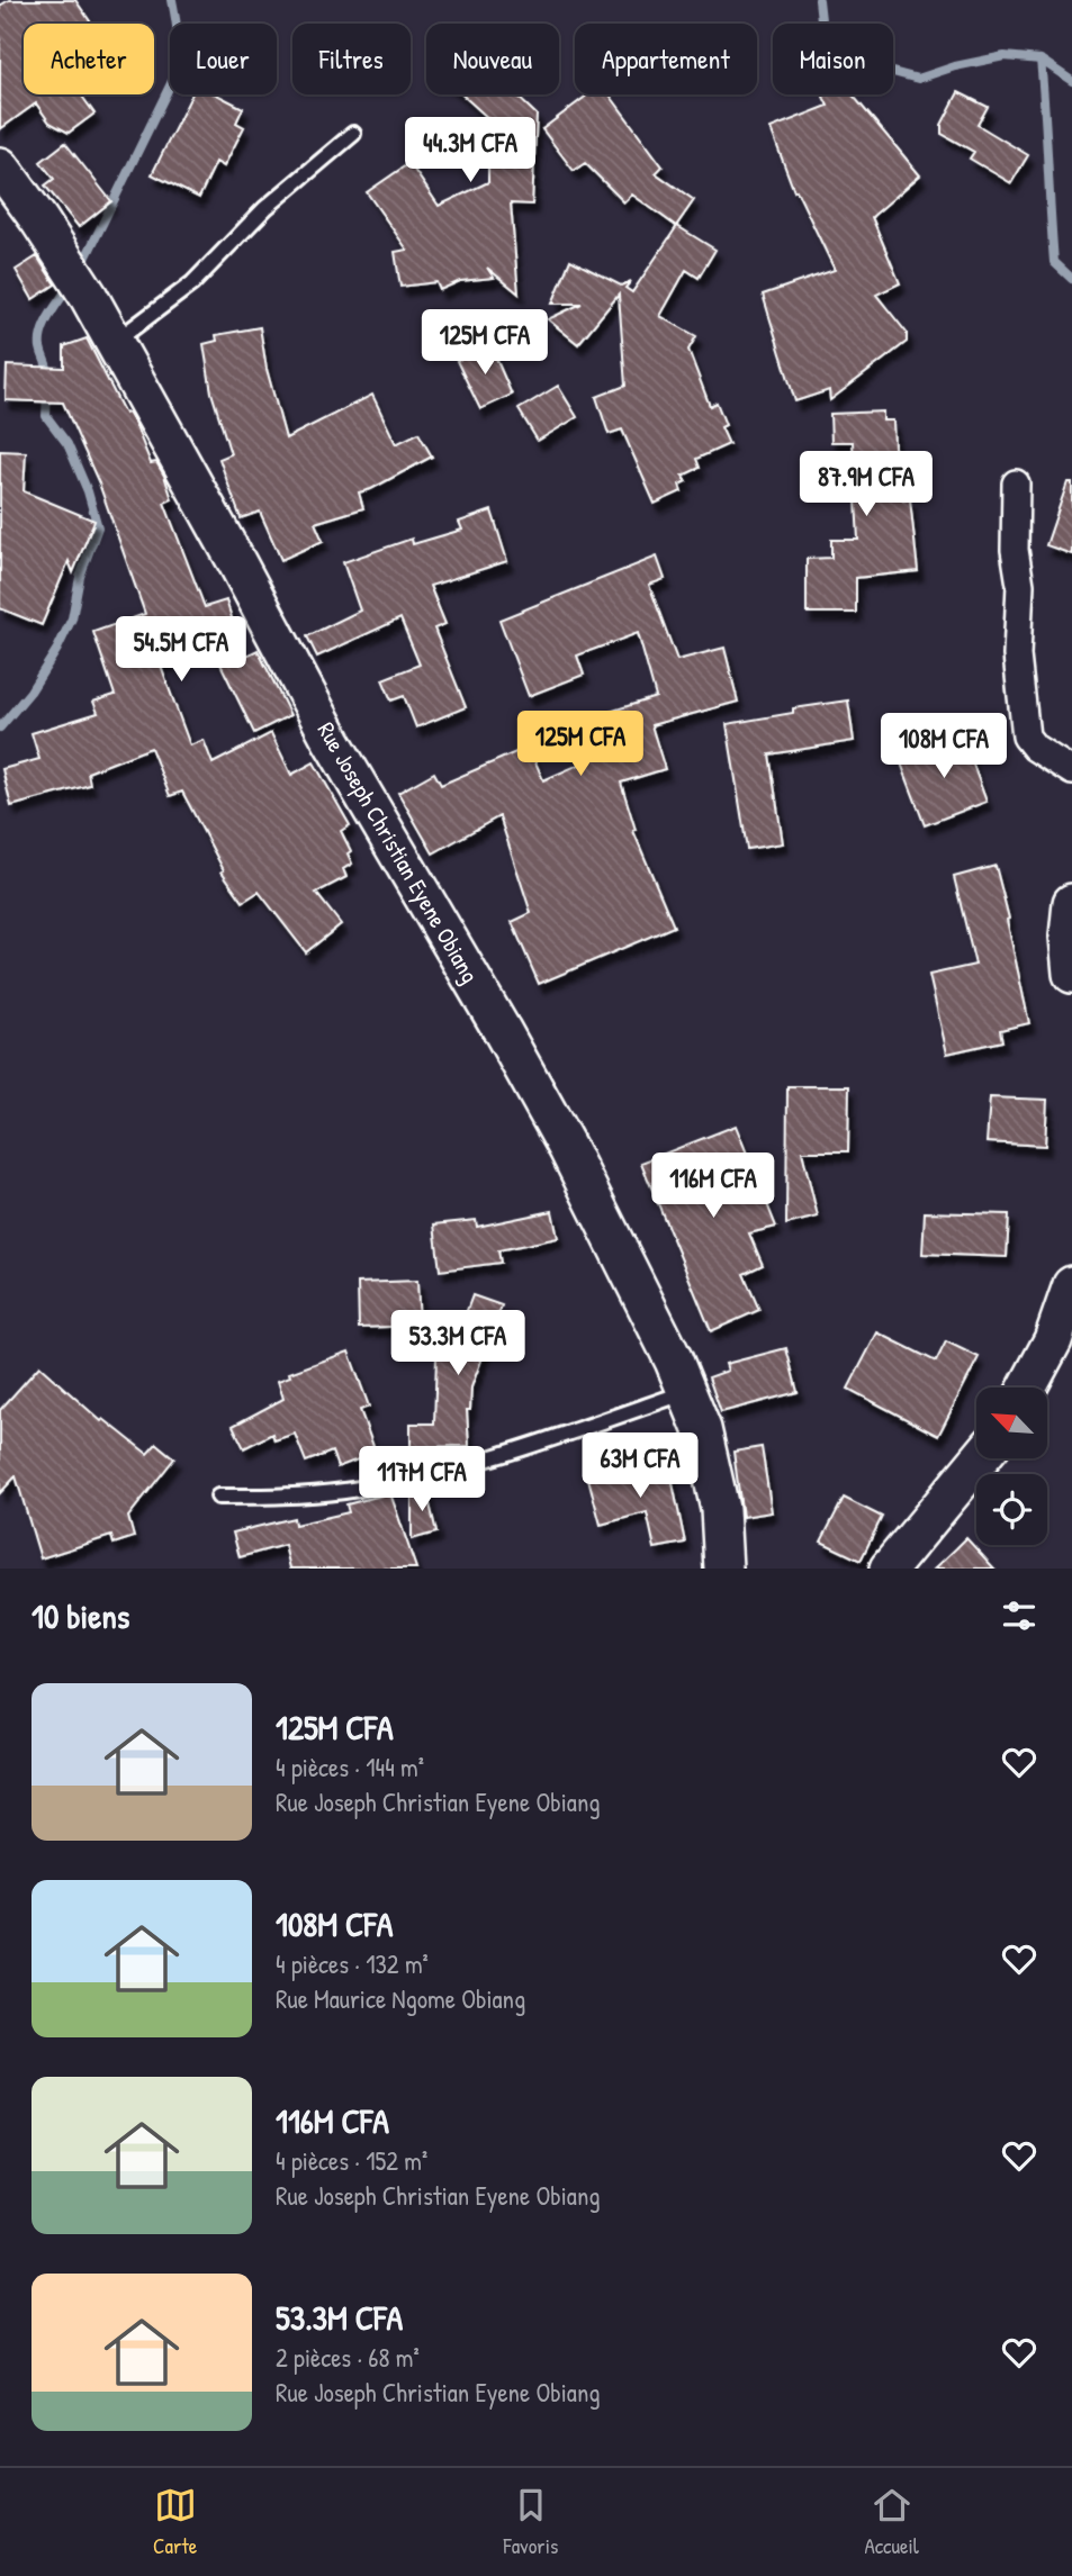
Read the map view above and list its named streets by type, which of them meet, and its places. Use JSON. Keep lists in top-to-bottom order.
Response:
{
  "streets": {
    "street": ["Rue Joseph Christian Eyene Obiang"]
  },
  "north": "top left",
  "page": {
    "chip": [
      "Acheter",
      "Louer",
      "Filtres",
      "Nouveau",
      "Appartement",
      "Maison"
    ],
    "price": [
      "44.3M CFA",
      "125M CFA",
      "87.9M CFA",
      "54.5M CFA",
      "125M CFA",
      "108M CFA",
      "116M CFA",
      "53.3M CFA",
      "63M CFA",
      "117M CFA"
    ],
    "heading": "10 biens",
    "list": [
      {
        "name": "125M CFA",
        "note": "4 pièces · 144 m² · Rue Joseph Christian Eyene Obiang"
      },
      {
        "name": "108M CFA",
        "note": "4 pièces · 132 m² · Rue Maurice Ngome Obiang"
      },
      {
        "name": "116M CFA",
        "note": "4 pièces · 152 m² · Rue Joseph Christian Eyene Obiang"
      },
      {
        "name": "53.3M CFA",
        "note": "2 pièces · 68 m² · Rue Joseph Christian Eyene Obiang"
      }
    ],
    "tabs": ["Carte", "Favoris", "Accueil"]
  }
}
